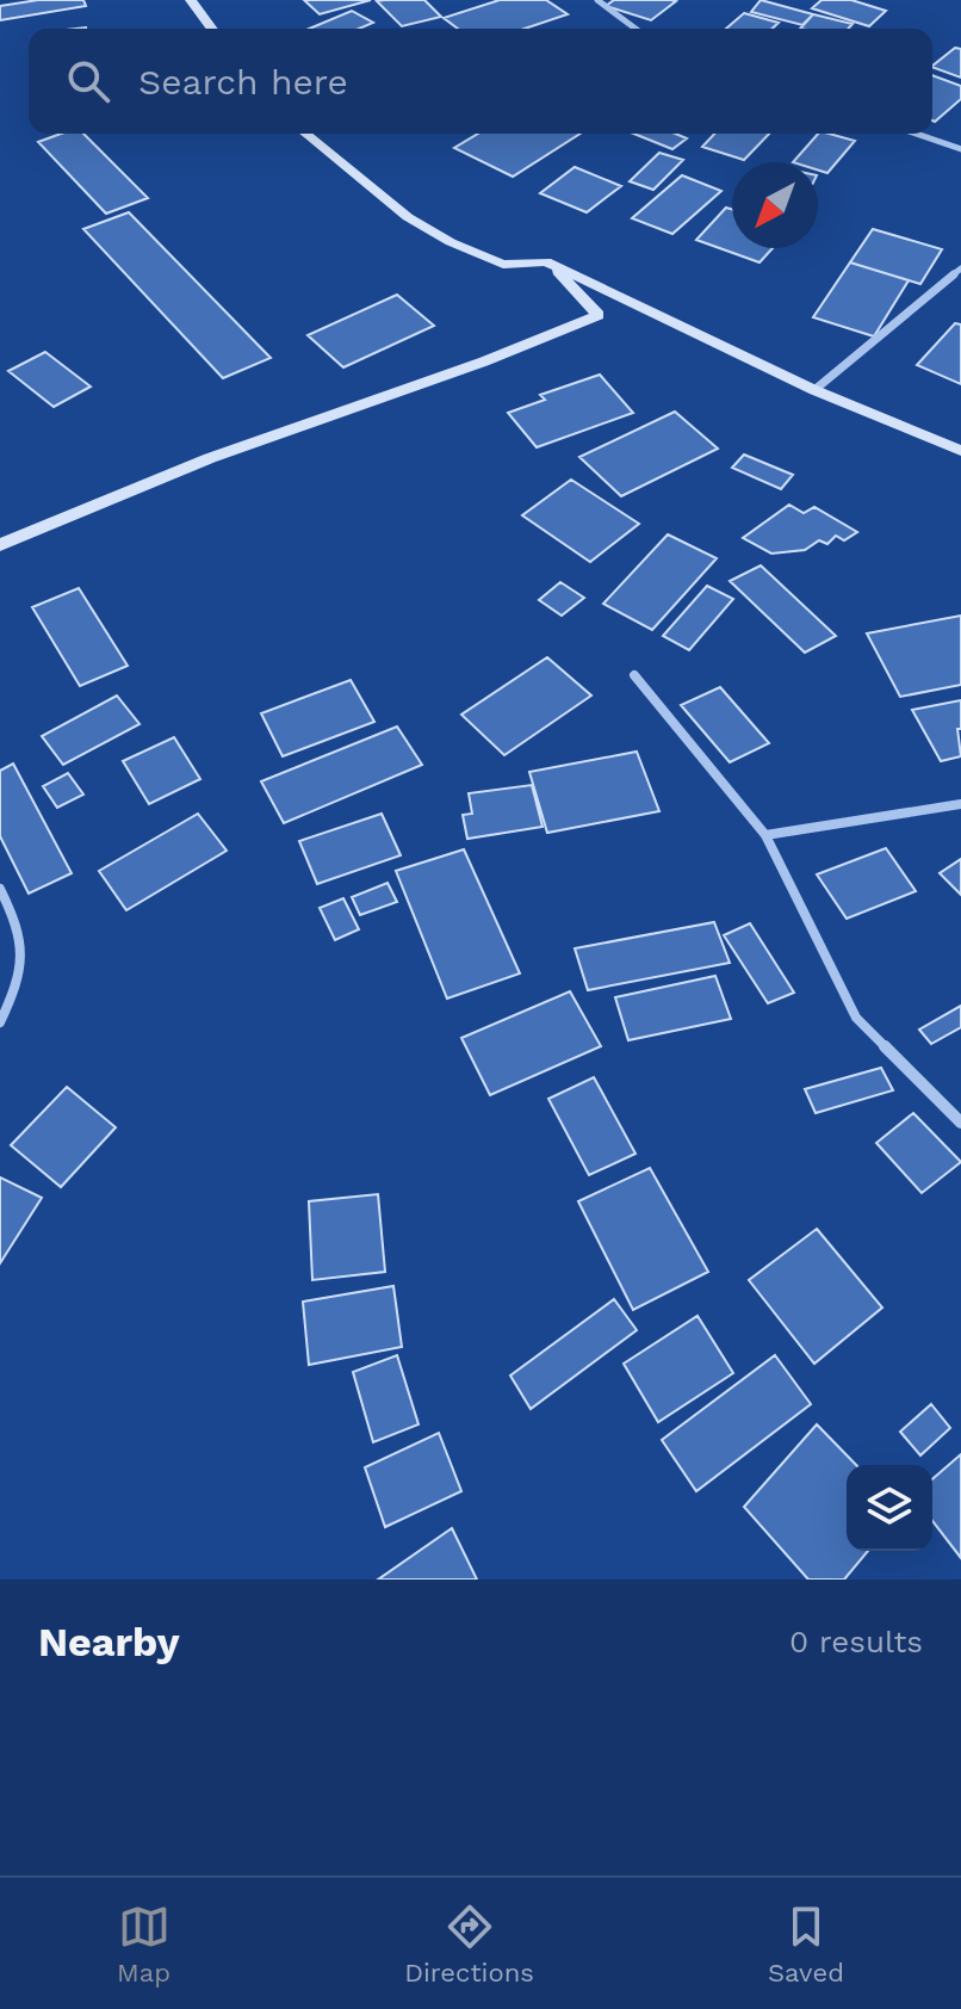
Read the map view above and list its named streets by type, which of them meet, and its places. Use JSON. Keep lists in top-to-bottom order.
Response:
{
  "north": "bottom left",
  "page": {
    "search": "Search here",
    "heading": ["Nearby", "0 results"],
    "nav": ["Map", "Directions", "Saved"]
  }
}
